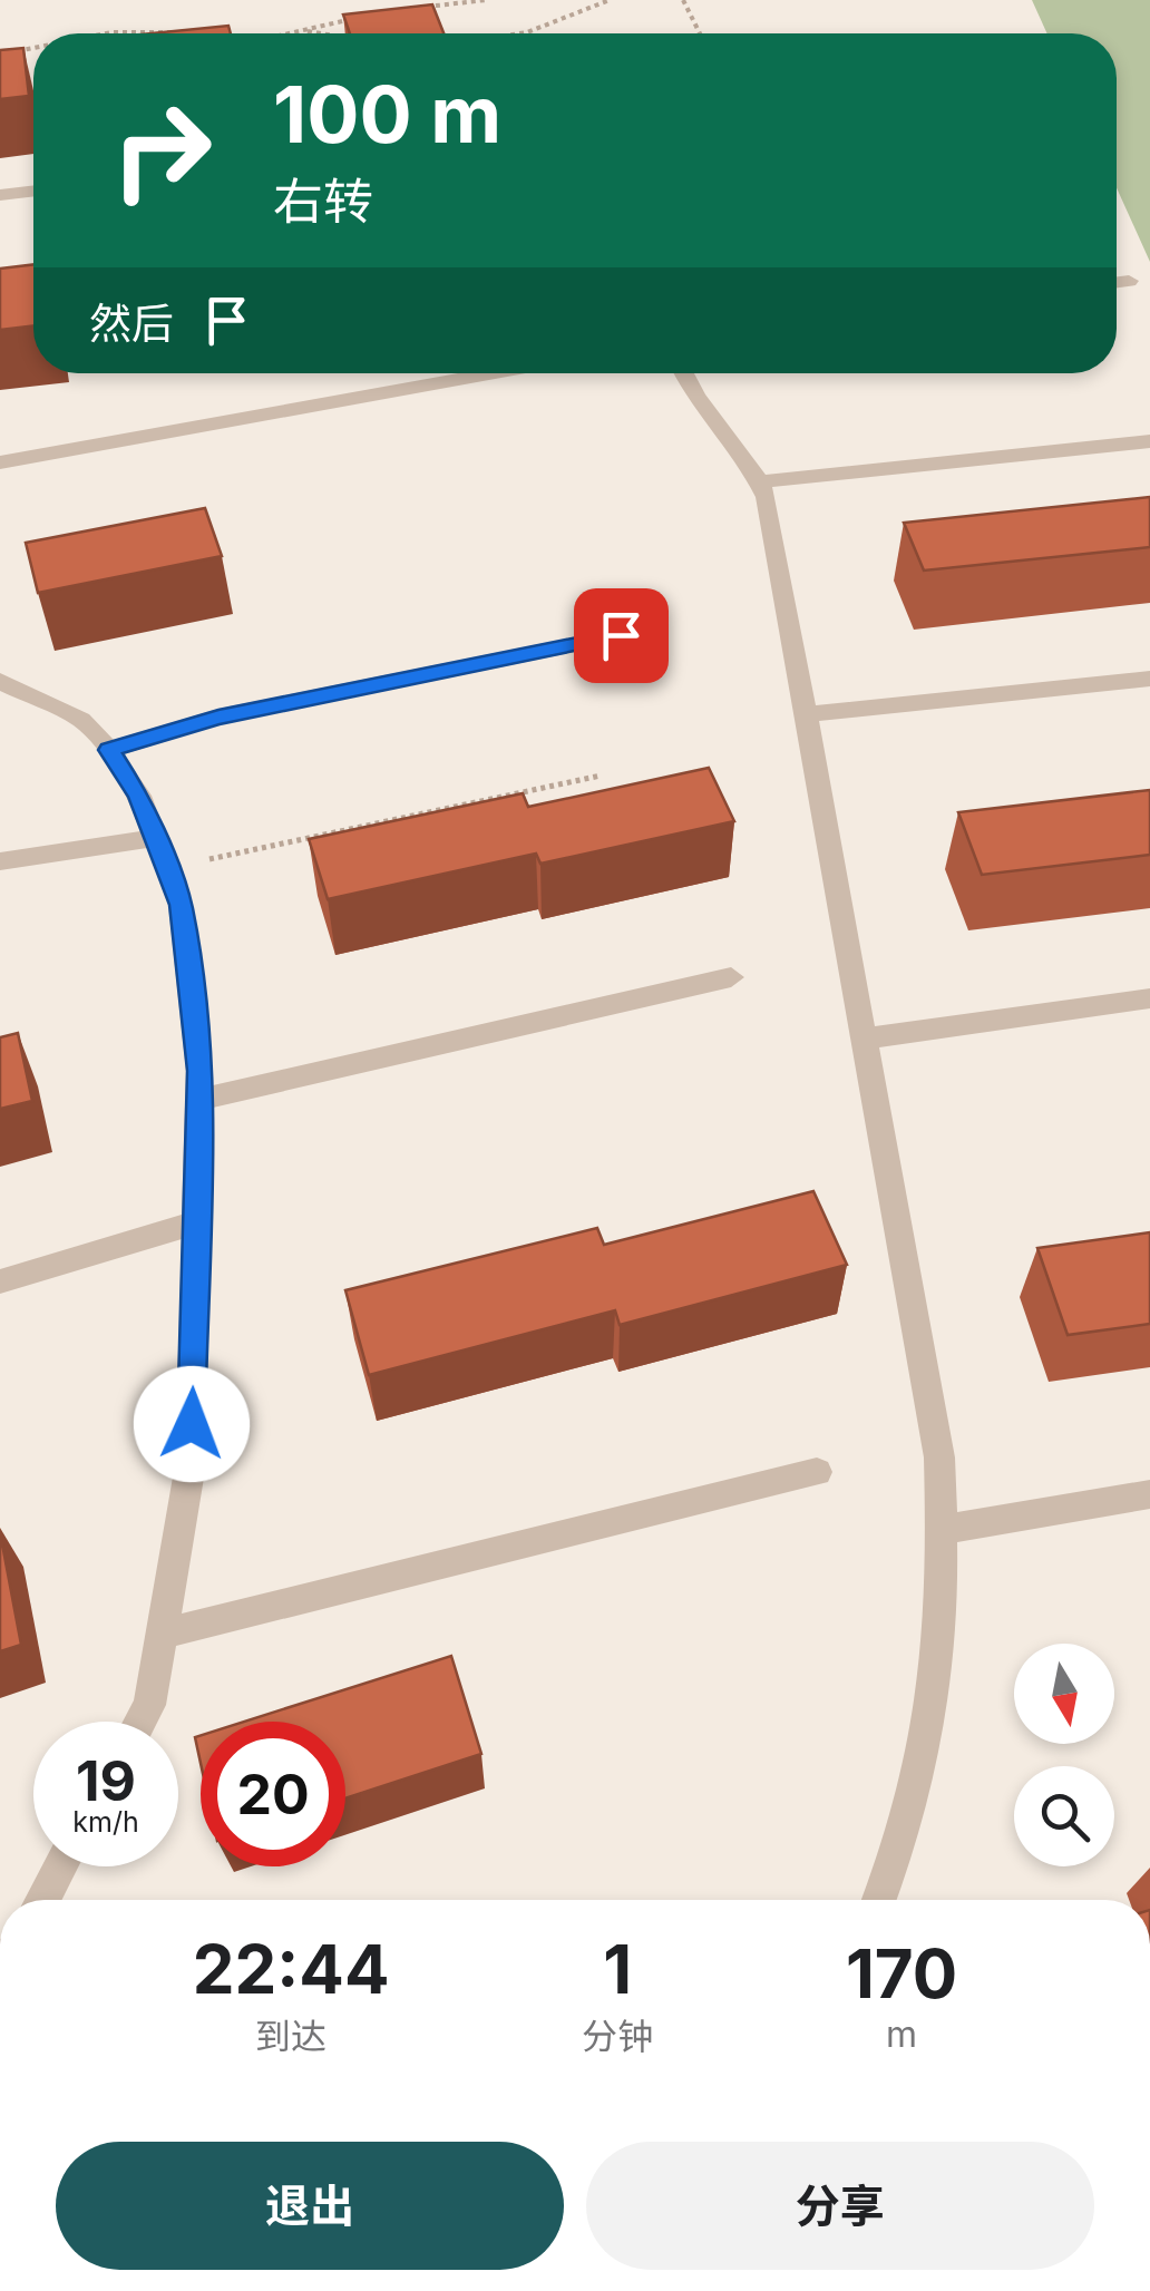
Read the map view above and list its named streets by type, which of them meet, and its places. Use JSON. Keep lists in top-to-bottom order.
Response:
{
  "north": "bottom",
  "page": {
    "turn": ["100 m", "右转"],
    "then": "然后",
    "speed": "19 km/h",
    "limit": "20",
    "eta": [
      "22:44",
      "到达",
      "1",
      "分钟",
      "170",
      "m"
    ],
    "buttons": ["退出", "分享"]
  }
}
